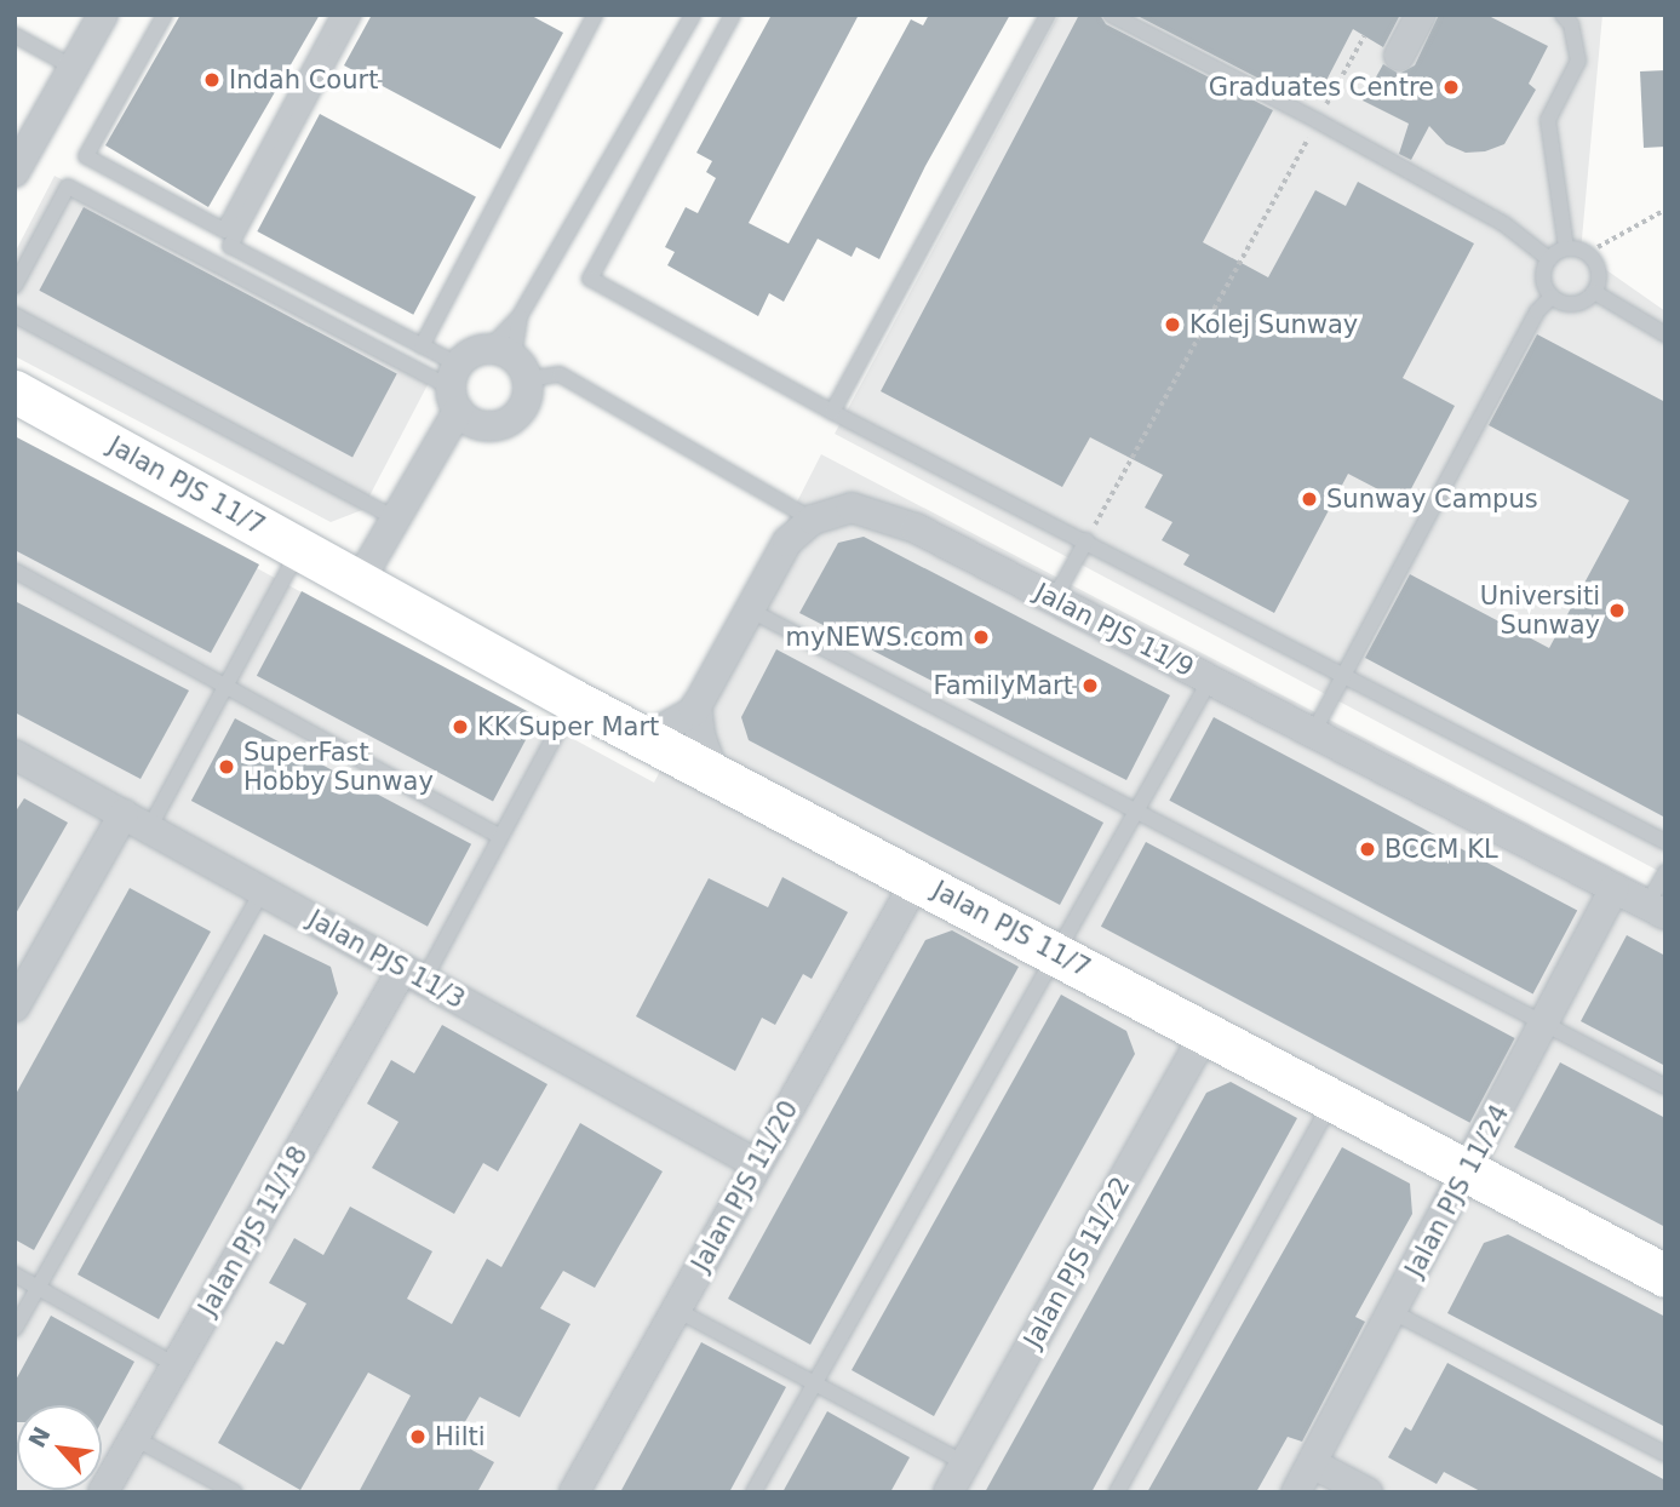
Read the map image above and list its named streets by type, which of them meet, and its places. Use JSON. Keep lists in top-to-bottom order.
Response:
{
  "streets": {
    "street": [
      "Jalan PJS 11/7",
      "Jalan PJS 11/9",
      "Jalan PJS 11/3",
      "Jalan PJS 11/20",
      "Jalan PJS 11/24",
      "Jalan PJS 11/18",
      "Jalan PJS 11/22"
    ]
  },
  "crossings": [
    ["Jalan PJS 11/7", "Jalan PJS 11/9"],
    ["Jalan PJS 11/7", "Jalan PJS 11/20"],
    ["Jalan PJS 11/7", "Jalan PJS 11/24"],
    ["Jalan PJS 11/7", "Jalan PJS 11/22"],
    ["Jalan PJS 11/9", "Jalan PJS 11/24"],
    ["Jalan PJS 11/3", "Jalan PJS 11/20"],
    ["Jalan PJS 11/3", "Jalan PJS 11/18"]
  ],
  "places": [
    "Indah Court",
    "Graduates Centre",
    "Kolej Sunway",
    "Sunway Campus",
    "Universiti Sunway",
    "myNEWS.com",
    "FamilyMart",
    "KK Super Mart",
    "SuperFast Hobby Sunway",
    "BCCM KL",
    "Hilti"
  ],
  "north": "top left"
}
